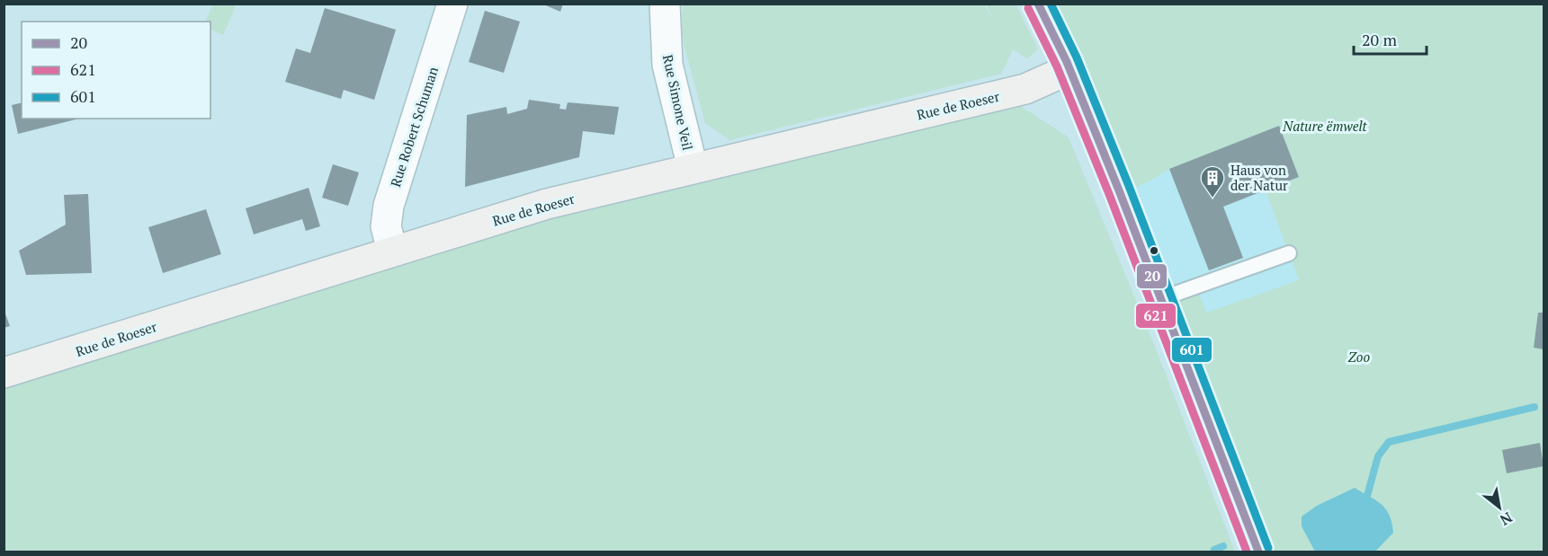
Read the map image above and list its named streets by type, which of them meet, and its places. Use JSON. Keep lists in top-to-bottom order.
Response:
{
  "streets": {
    "main road": ["Rue de Roeser"],
    "street": ["Rue Simone Veil", "Rue Robert Schuman"]
  },
  "crossings": [
    ["Rue Simone Veil", "Rue de Roeser"],
    ["Rue de Roeser", "Rue Robert Schuman"]
  ],
  "parks": ["Nature ëmwelt", "Zoo"],
  "places": {
    "building": ["Haus von der Natur"]
  },
  "lines": ["transit line 20", "transit line 601", "transit line 621"],
  "legend": ["20", "621", "601"],
  "scale_bar": "20 m",
  "north": "bottom right"
}
